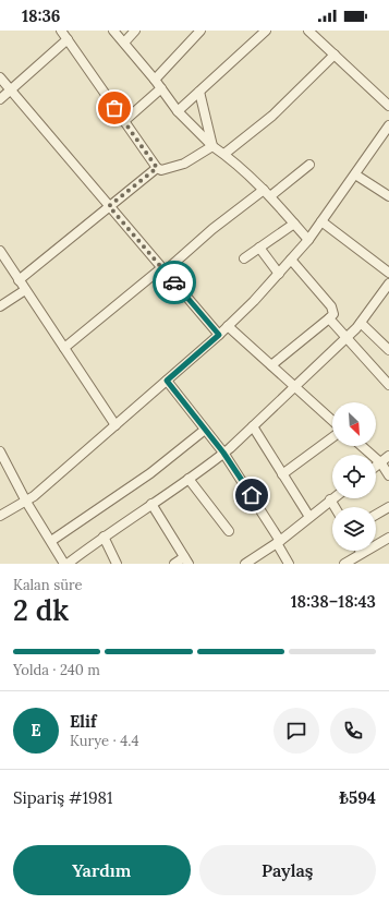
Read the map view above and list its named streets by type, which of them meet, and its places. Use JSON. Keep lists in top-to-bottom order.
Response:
{
  "north": "bottom right",
  "page": {
    "status": "18:36",
    "heading": ["2 dk", "Kalan süre", "18:38–18:43"],
    "panel": [
      "Elif",
      "Kurye · 4.4",
      "Sipariş #1981",
      "₺594"
    ],
    "bar": "Yolda · 240 m",
    "round": "E",
    "buttons": ["Yardım", "Paylaş"]
  }
}
